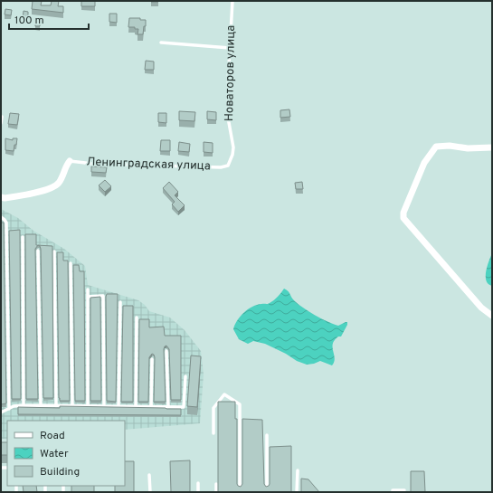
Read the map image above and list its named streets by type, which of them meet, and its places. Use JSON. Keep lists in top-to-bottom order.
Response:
{
  "streets": {
    "lane": ["Новаторов улица", "Ленинградская улица"]
  },
  "crossings": [
    ["Новаторов улица", "Ленинградская улица"]
  ],
  "legend": ["Road", "Water", "Building"],
  "scale_bar": "100 m"
}
